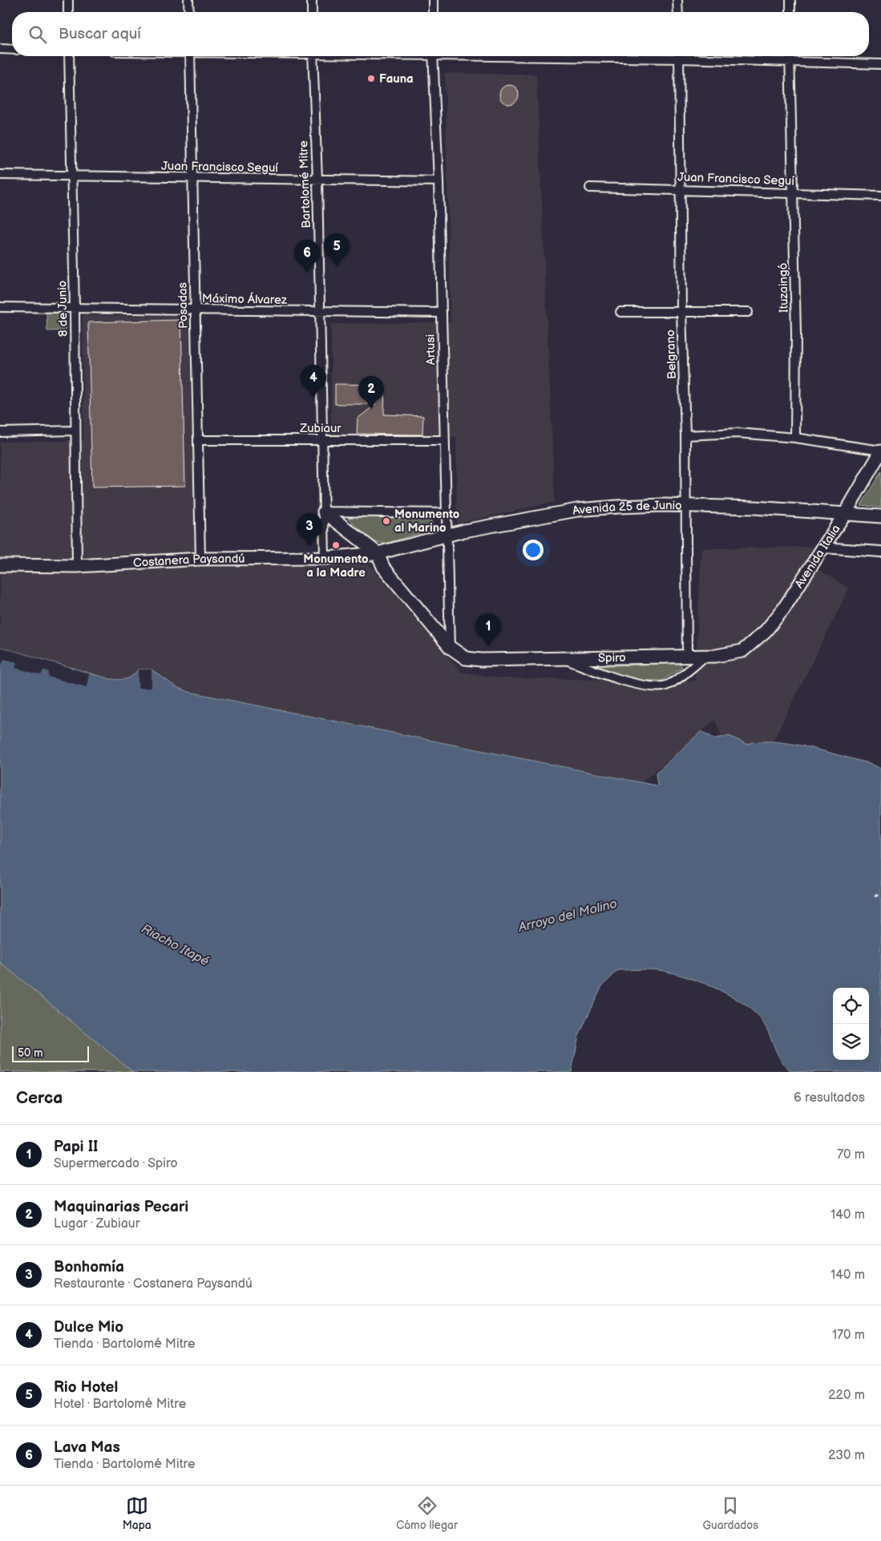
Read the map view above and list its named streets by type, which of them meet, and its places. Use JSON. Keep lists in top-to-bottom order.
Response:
{
  "streets": {
    "main road": [
      "Avenida 25 de Junio",
      "Avenida Italia",
      "Costanera Paysandú",
      "Spiro"
    ],
    "street": [
      "Juan Francisco Seguí",
      "Bartolomé Mitre",
      "Ituzaingó",
      "Máximo Álvarez",
      "Posadas",
      "8 de Junio",
      "Artusi",
      "Belgrano",
      "Zubiaur"
    ]
  },
  "crossings": [
    ["Juan Francisco Seguí", "Bartolomé Mitre"],
    ["Juan Francisco Seguí", "Ituzaingó"],
    ["Juan Francisco Seguí", "Posadas"],
    ["Juan Francisco Seguí", "8 de Junio"],
    ["Juan Francisco Seguí", "Artusi"],
    ["Juan Francisco Seguí", "Belgrano"],
    ["Bartolomé Mitre", "Máximo Álvarez"],
    ["Bartolomé Mitre", "Zubiaur"],
    ["Bartolomé Mitre", "Costanera Paysandú"],
    ["Máximo Álvarez", "Posadas"],
    ["Máximo Álvarez", "8 de Junio"],
    ["Máximo Álvarez", "Artusi"],
    ["Posadas", "Zubiaur"],
    ["Posadas", "Costanera Paysandú"],
    ["8 de Junio", "Costanera Paysandú"],
    ["Artusi", "Zubiaur"],
    ["Artusi", "Avenida 25 de Junio"],
    ["Artusi", "Spiro"],
    ["Belgrano", "Avenida 25 de Junio"],
    ["Belgrano", "Spiro"],
    ["Avenida 25 de Junio", "Avenida Italia"],
    ["Avenida 25 de Junio", "Costanera Paysandú"],
    ["Avenida Italia", "Spiro"]
  ],
  "water": ["Arroyo del Molino", "Riacho Itapé"],
  "places": ["Fauna", "Monumento al Marino", "Monumento a la Madre"],
  "scale_bar": "50 m",
  "page": {
    "search": "Buscar aquí",
    "pins": [
      "5",
      "6",
      "4",
      "2",
      "3",
      "1"
    ],
    "scale": "50 m",
    "heading": ["Cerca", "6 resultados"],
    "list": [
      {
        "mark": "1",
        "name": "Papi II",
        "note": "Supermercado · Spiro",
        "value": "70 m"
      },
      {
        "mark": "2",
        "name": "Maquinarias Pecari",
        "note": "Lugar · Zubiaur",
        "value": "140 m"
      },
      {
        "mark": "3",
        "name": "Bonhomía",
        "note": "Restaurante · Costanera Paysandú",
        "value": "140 m"
      },
      {
        "mark": "4",
        "name": "Dulce Mio",
        "note": "Tienda · Bartolomé Mitre",
        "value": "170 m"
      },
      {
        "mark": "5",
        "name": "Rio Hotel",
        "note": "Hotel · Bartolomé Mitre",
        "value": "220 m"
      },
      {
        "mark": "6",
        "name": "Lava Mas",
        "note": "Tienda · Bartolomé Mitre",
        "value": "230 m"
      }
    ],
    "nav": ["Mapa", "Cómo llegar", "Guardados"]
  }
}
